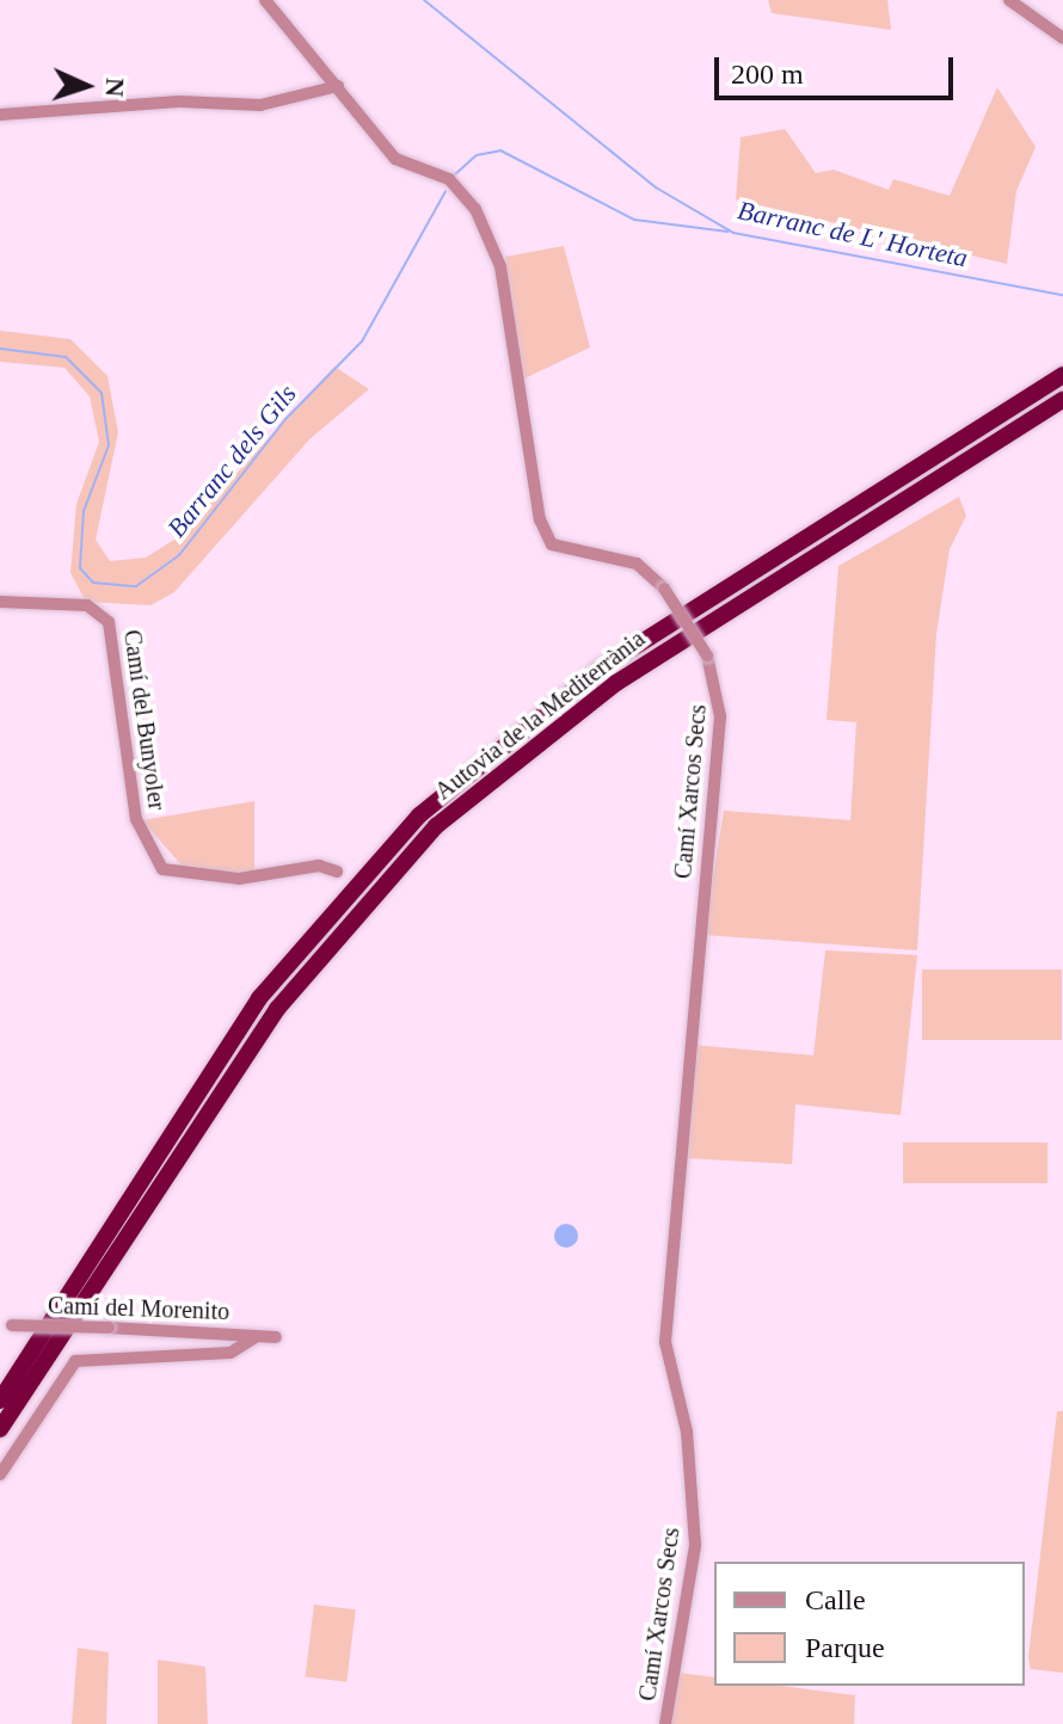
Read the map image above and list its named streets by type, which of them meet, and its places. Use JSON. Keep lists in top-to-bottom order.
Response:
{
  "streets": {
    "highway": ["Autovia de la Mediterrània"],
    "street": ["Camí del Bunyoler", "Camí Xarcos Secs", "Camí del Morenito"]
  },
  "water": ["Barranc de L' Horteta", "Barranc dels Gils"],
  "legend": ["Calle", "Parque"],
  "scale_bar": "200 m",
  "north": "right"
}
